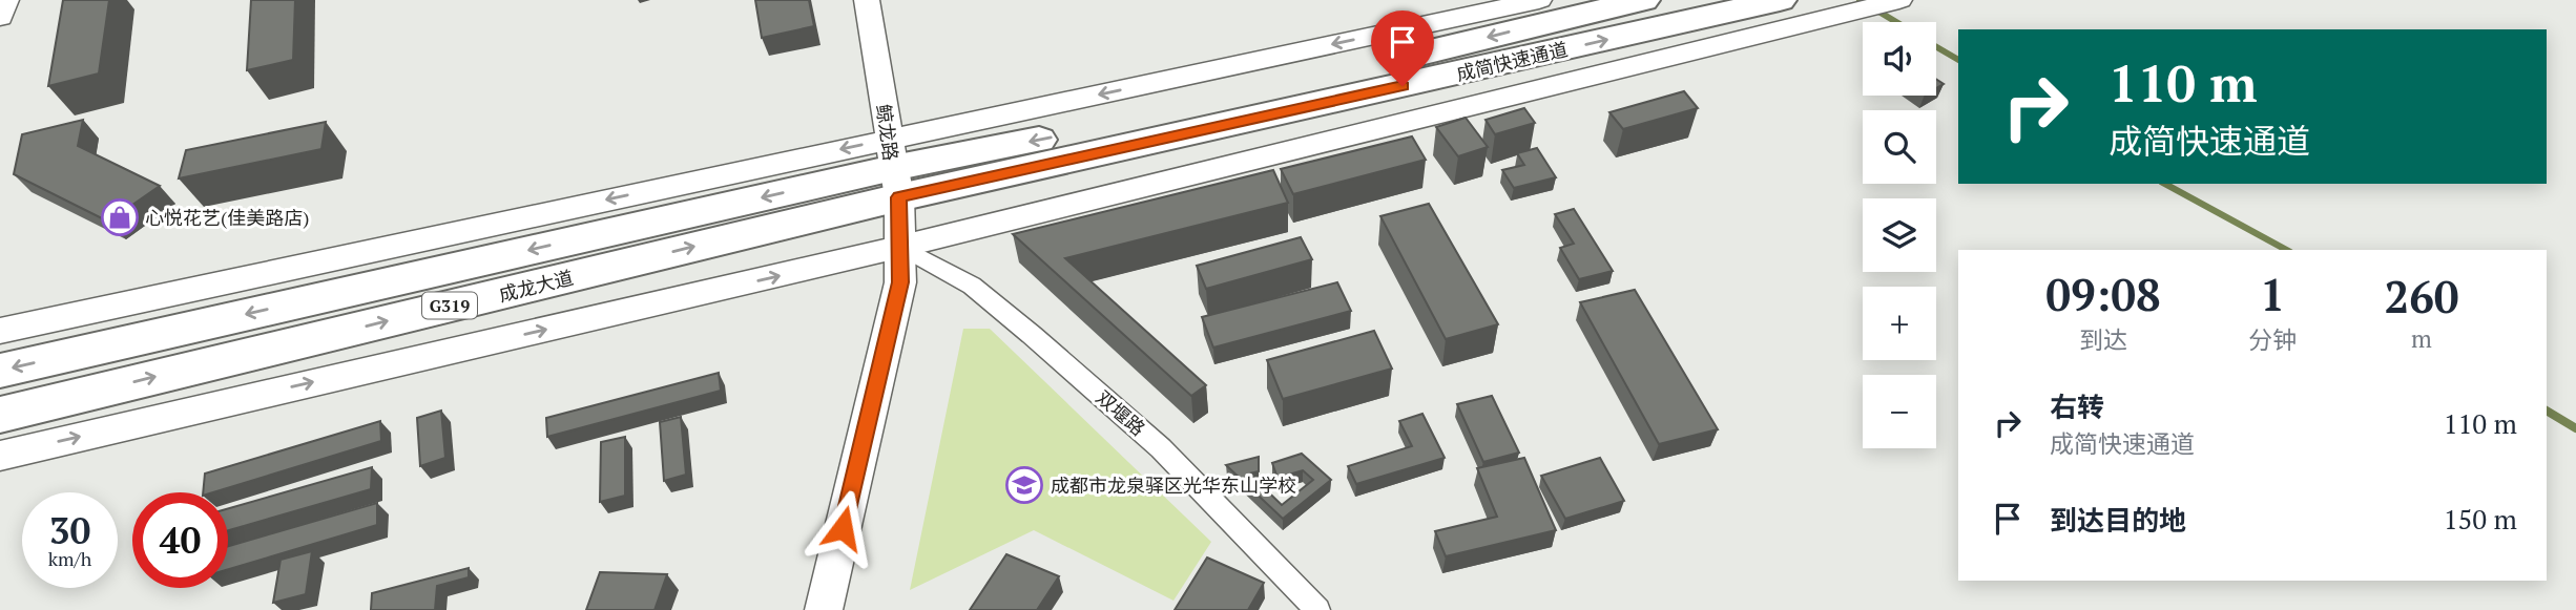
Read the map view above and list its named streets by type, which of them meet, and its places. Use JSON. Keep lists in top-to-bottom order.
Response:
{
  "streets": {
    "highway": ["成简快速通道", "成龙大道", "G319"],
    "street": ["鲸龙路", "双堰路"]
  },
  "crossings": [
    ["成简快速通道", "鲸龙路"],
    ["成简快速通道", "成龙大道"],
    ["鲸龙路", "成龙大道"],
    ["鲸龙路", "双堰路"]
  ],
  "places": {
    "shop": ["心悦花艺(佳美路店)"],
    "school or university": ["成都市龙泉驿区光华东山学校"]
  },
  "page": {
    "map_buttons": ["+", "−"],
    "turn": ["110 m", "成简快速通道"],
    "eta": [
      "09:08",
      "到达",
      "1",
      "分钟",
      "260",
      "m"
    ],
    "list": [
      {
        "name": "右转",
        "note": "成简快速通道",
        "value": "110 m"
      },
      {
        "name": "到达目的地",
        "value": "150 m"
      }
    ],
    "speed": "30 km/h",
    "limit": "40"
  }
}
